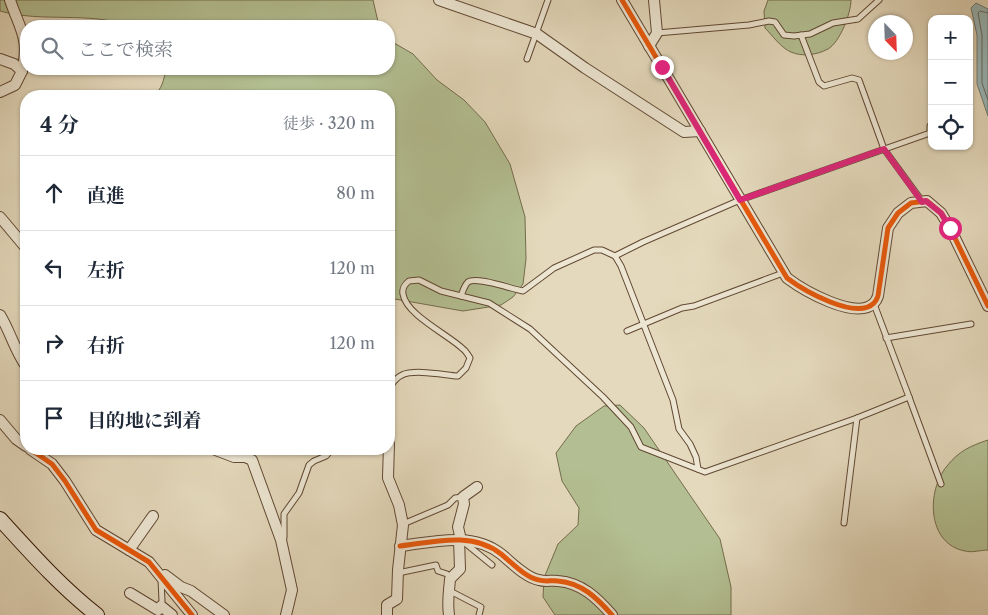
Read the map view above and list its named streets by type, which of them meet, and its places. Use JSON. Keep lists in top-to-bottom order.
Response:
{
  "north": "bottom right",
  "page": {
    "map_buttons": ["+", "−"],
    "search": "ここで検索",
    "heading": ["4 分", "徒歩 · 320 m"],
    "list": [
      ["直進", "80 m"],
      ["左折", "120 m"],
      ["右折", "120 m"],
      "目的地に到着"
    ]
  }
}
